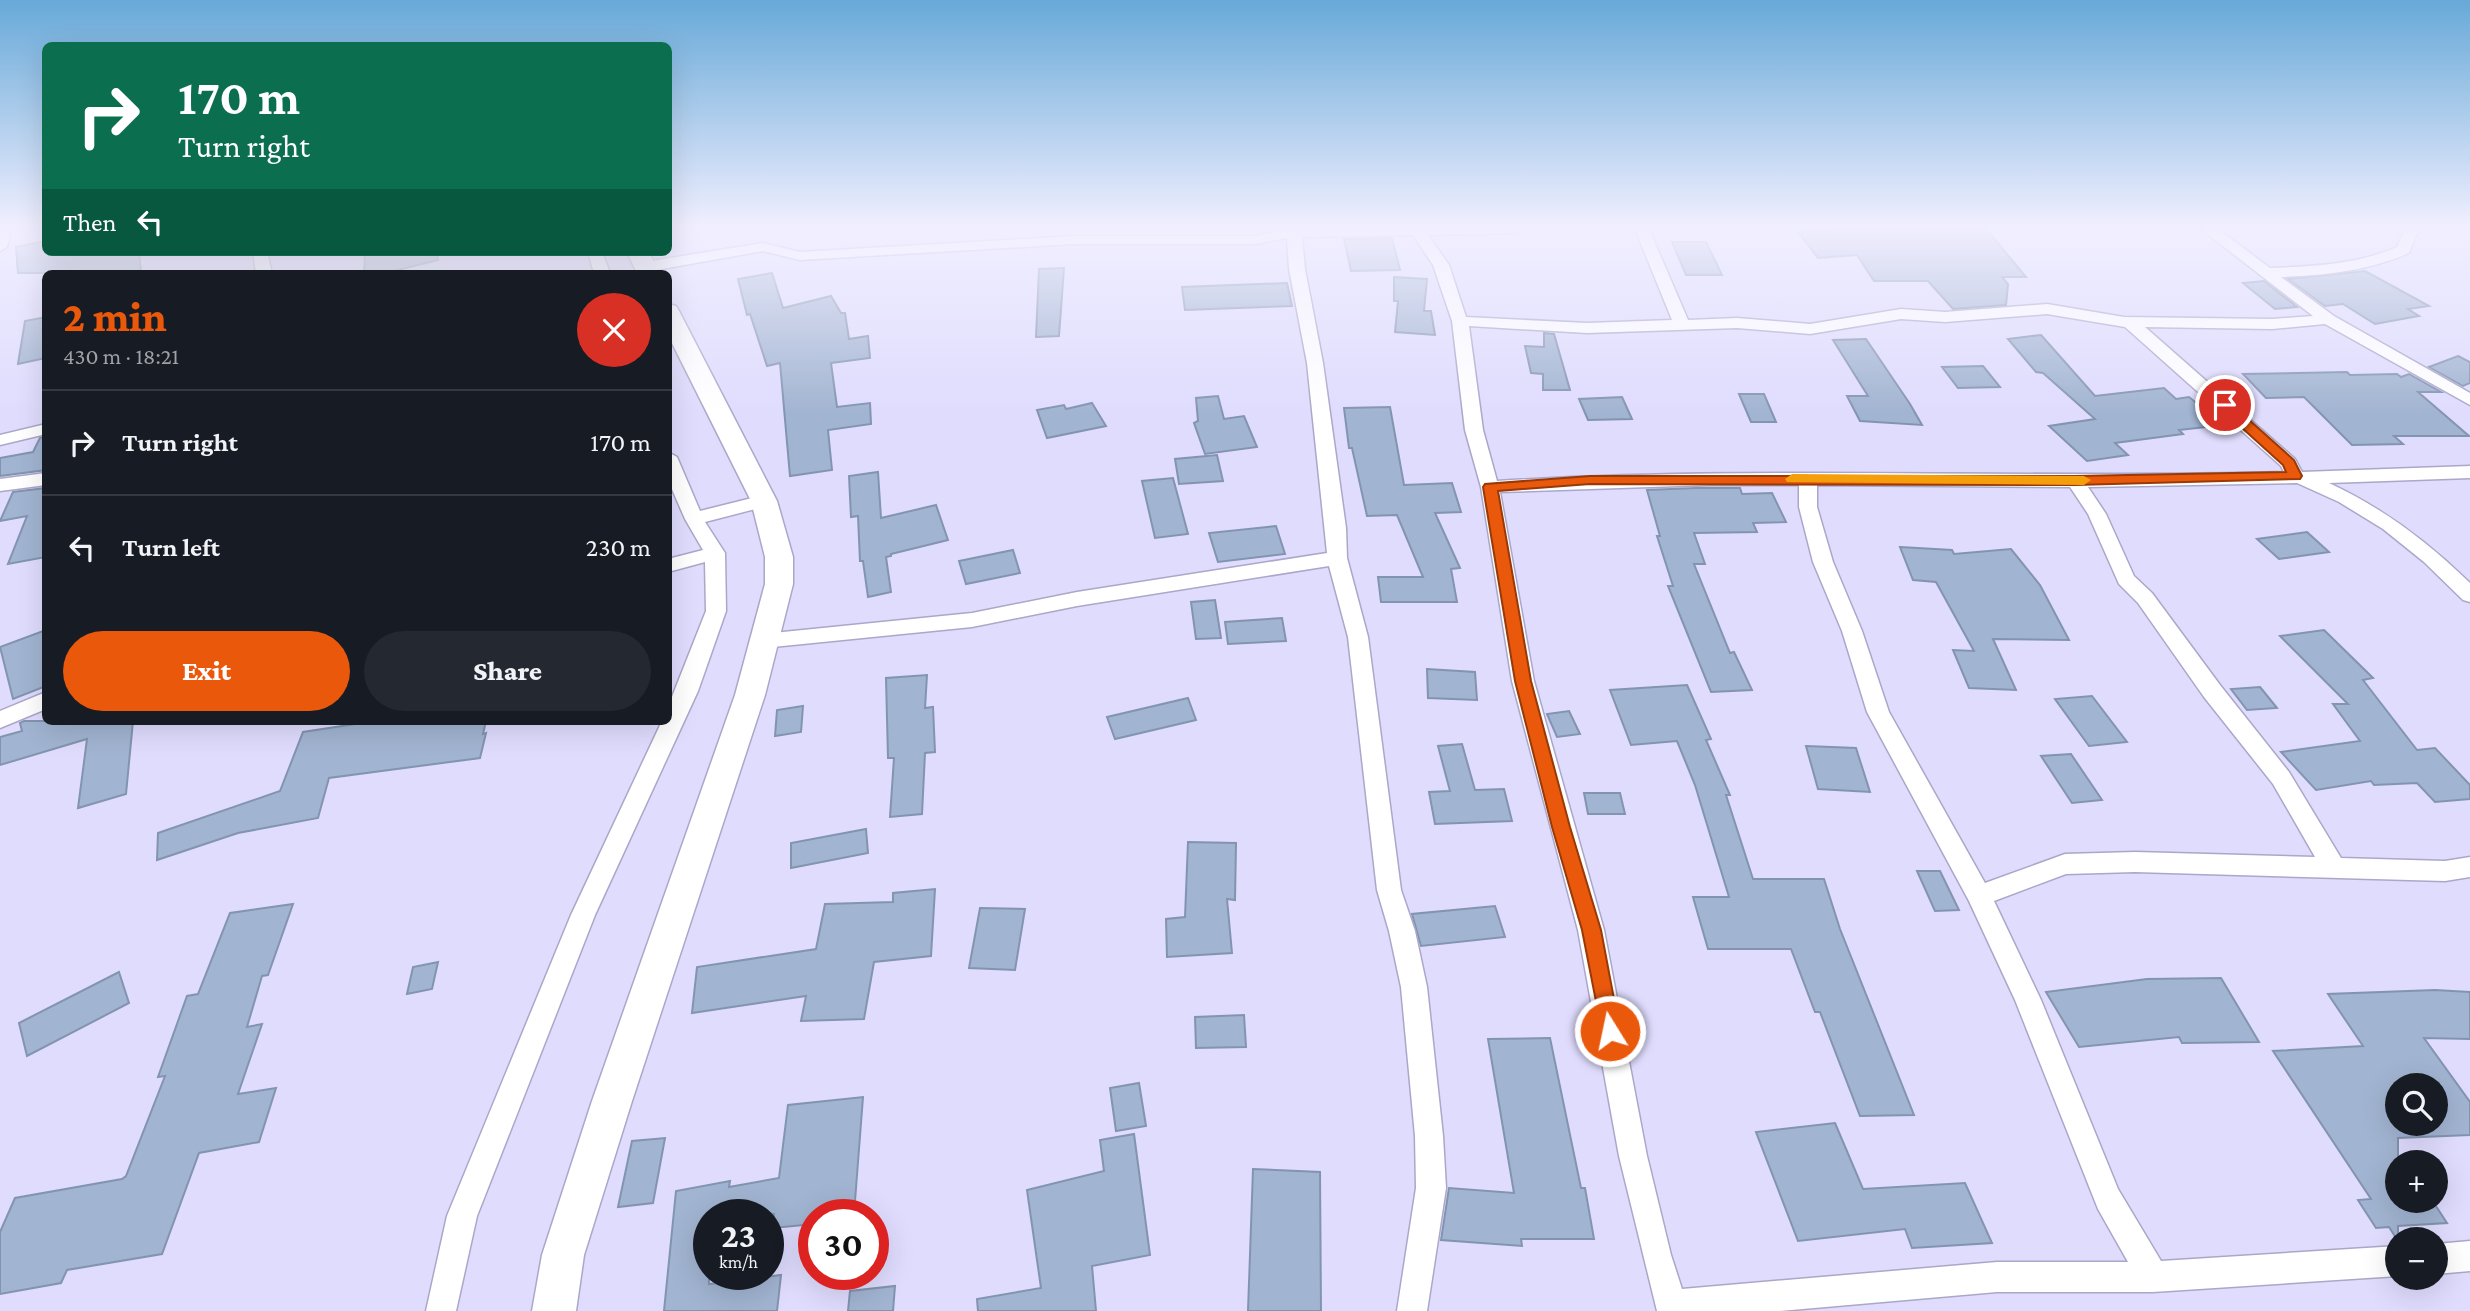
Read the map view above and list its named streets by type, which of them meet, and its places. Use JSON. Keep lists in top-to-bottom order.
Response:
{
  "page": {
    "turn": ["170 m", "Turn right"],
    "then": "Then",
    "heading": ["2 min", "430 m · 18:21"],
    "list": [
      {
        "name": "Turn right",
        "value": "170 m"
      },
      {
        "name": "Turn left",
        "value": "230 m"
      }
    ],
    "buttons": ["Exit", "Share"],
    "map_buttons": ["+", "−"],
    "speed": "23 km/h",
    "limit": "30"
  }
}
